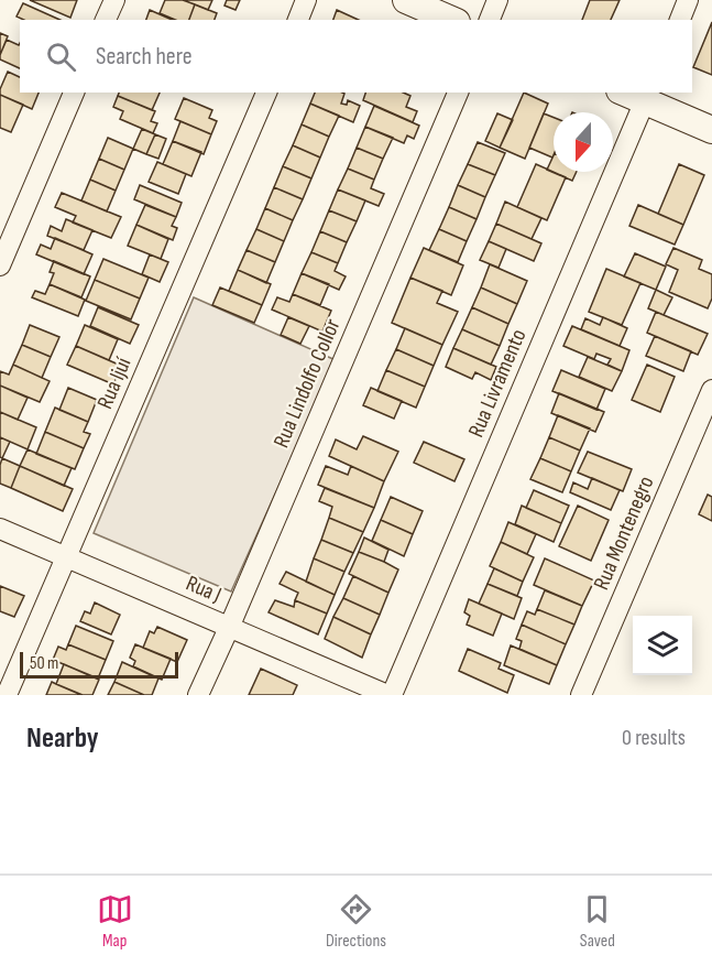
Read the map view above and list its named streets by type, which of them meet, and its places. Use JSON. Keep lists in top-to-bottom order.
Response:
{
  "streets": {
    "street": [
      "Rua Ijuí",
      "Rua Lindolfo Collor",
      "Rua Livramento",
      "Rua Montenegro",
      "Rua J"
    ]
  },
  "crossings": [
    ["Rua Ijuí", "Rua J"],
    ["Rua Lindolfo Collor", "Rua J"],
    ["Rua Livramento", "Rua J"]
  ],
  "scale_bar": "50 m",
  "north": "bottom",
  "page": {
    "search": "Search here",
    "scale": "50 m",
    "heading": ["Nearby", "0 results"],
    "nav": ["Map", "Directions", "Saved"]
  }
}
